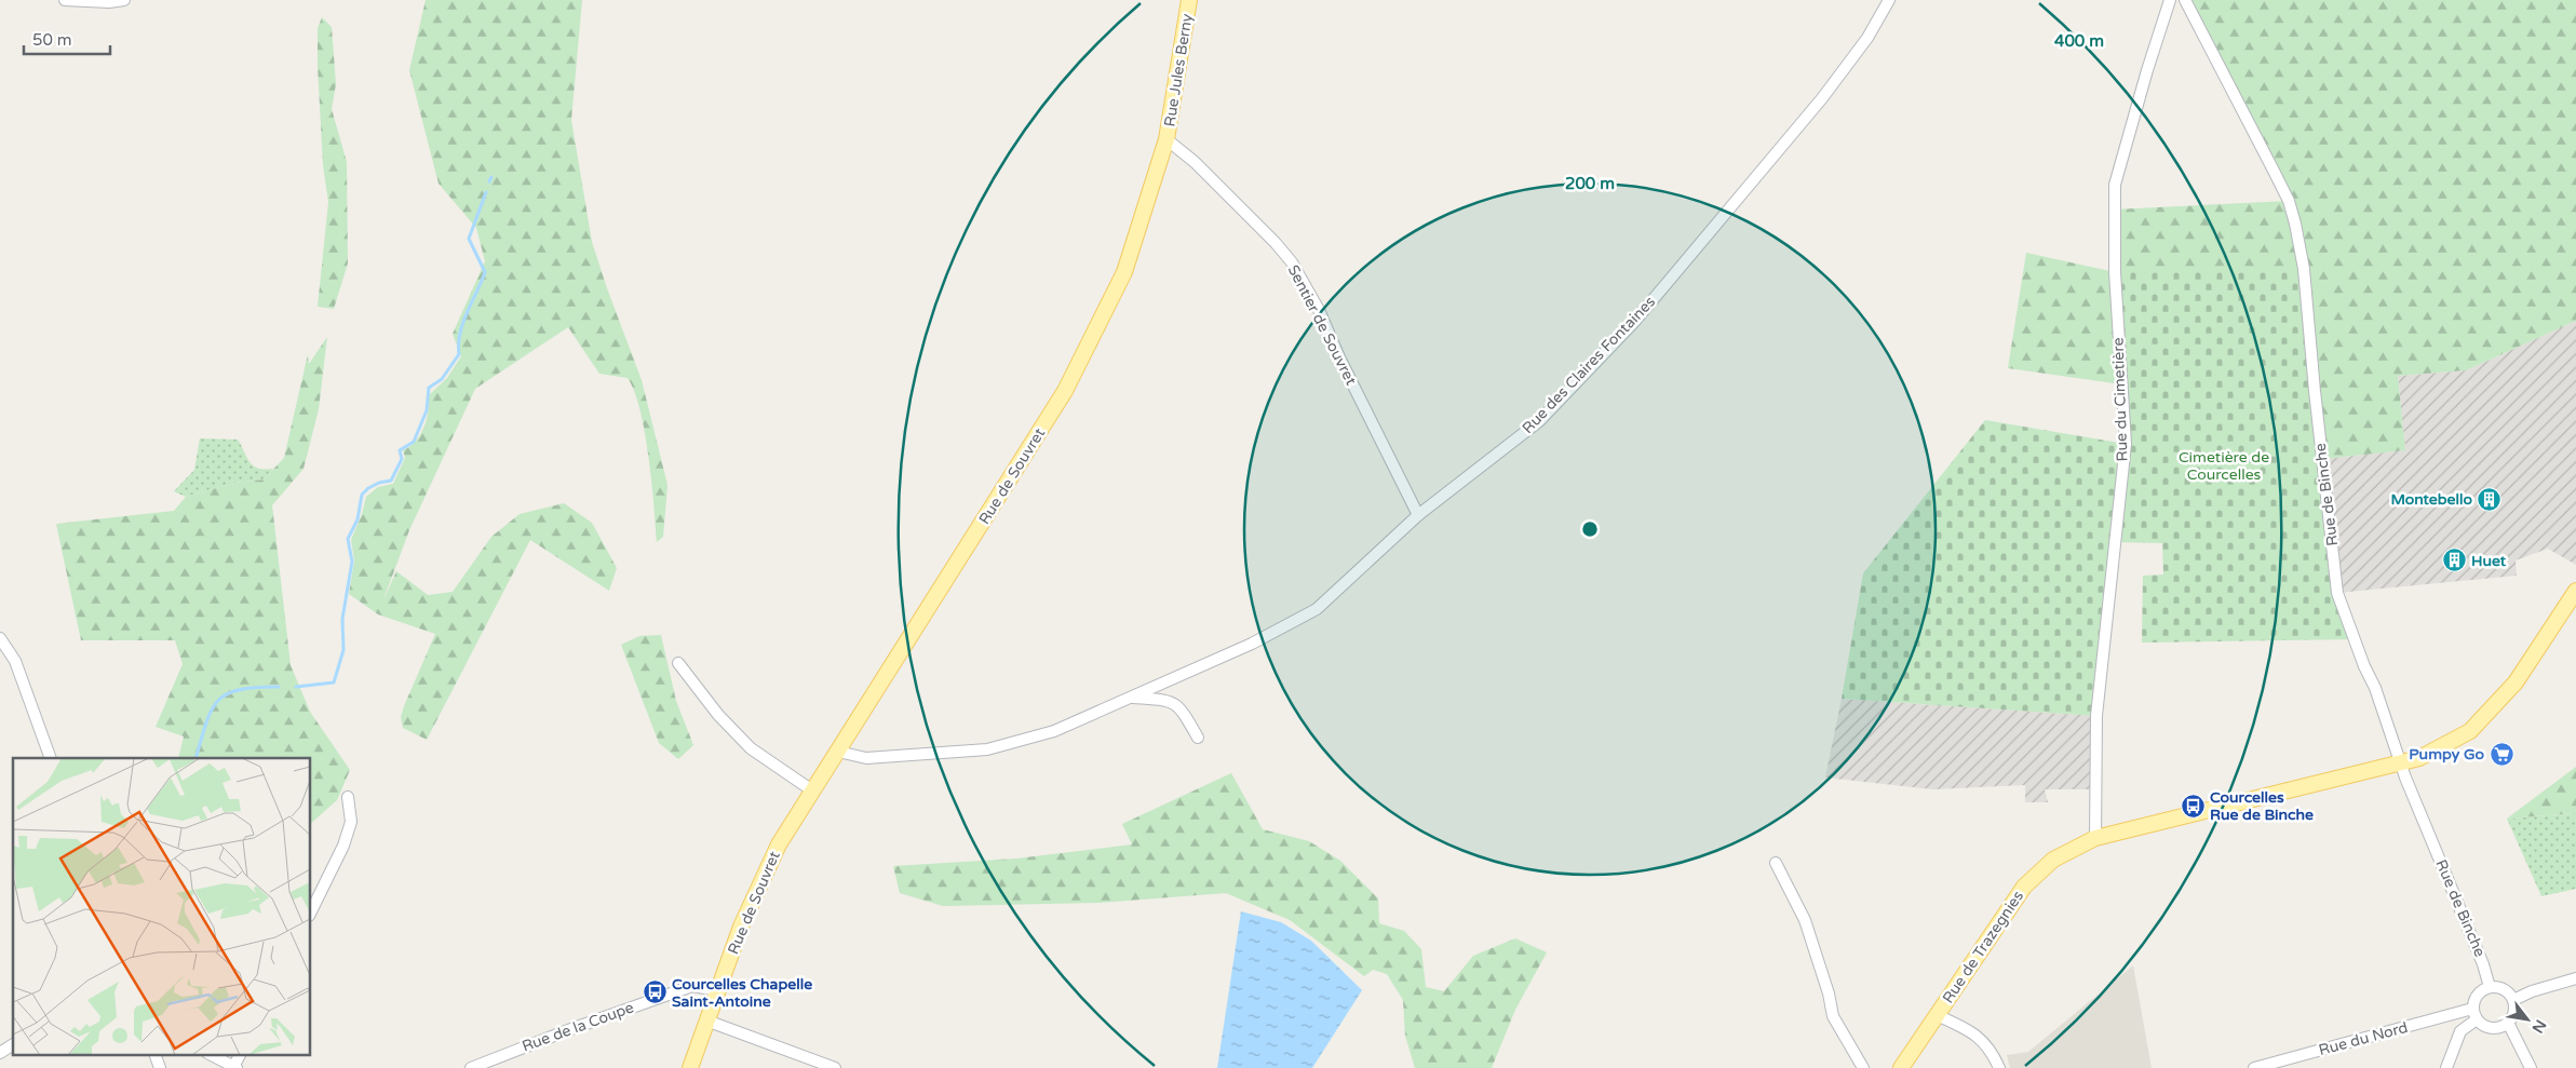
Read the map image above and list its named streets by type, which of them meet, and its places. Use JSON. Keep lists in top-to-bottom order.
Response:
{
  "streets": {
    "main road": ["Rue Jules Berny", "Rue de Souvret", "Rue de Trazegnies"],
    "street": [
      "Sentier de Souvret",
      "Rue des Claires Fontaines",
      "Rue du Cimetière",
      "Rue de Binche",
      "Rue de la Coupe",
      "Rue du Nord"
    ]
  },
  "crossings": [
    ["Rue Jules Berny", "Sentier de Souvret"],
    ["Rue Jules Berny", "Rue de Souvret"],
    ["Sentier de Souvret", "Rue des Claires Fontaines"],
    ["Sentier de Souvret", "Rue de Souvret"],
    ["Rue des Claires Fontaines", "Rue de Souvret"],
    ["Rue du Cimetière", "Rue de Trazegnies"],
    ["Rue de Souvret", "Rue de la Coupe"],
    ["Rue de Binche", "Rue de Trazegnies"],
    ["Rue de Binche", "Rue du Nord"]
  ],
  "parks": ["Cimetière de Courcelles"],
  "places": {
    "building": ["Montebello", "Huet"],
    "supermarket": ["Pumpy Go"],
    "bus stop": ["Courcelles Rue de Binche", "Courcelles Chapelle Saint-Antoine"]
  },
  "scale_bar": "50 m",
  "north": "bottom right",
  "rings": ["400 m", "200 m"]
}
